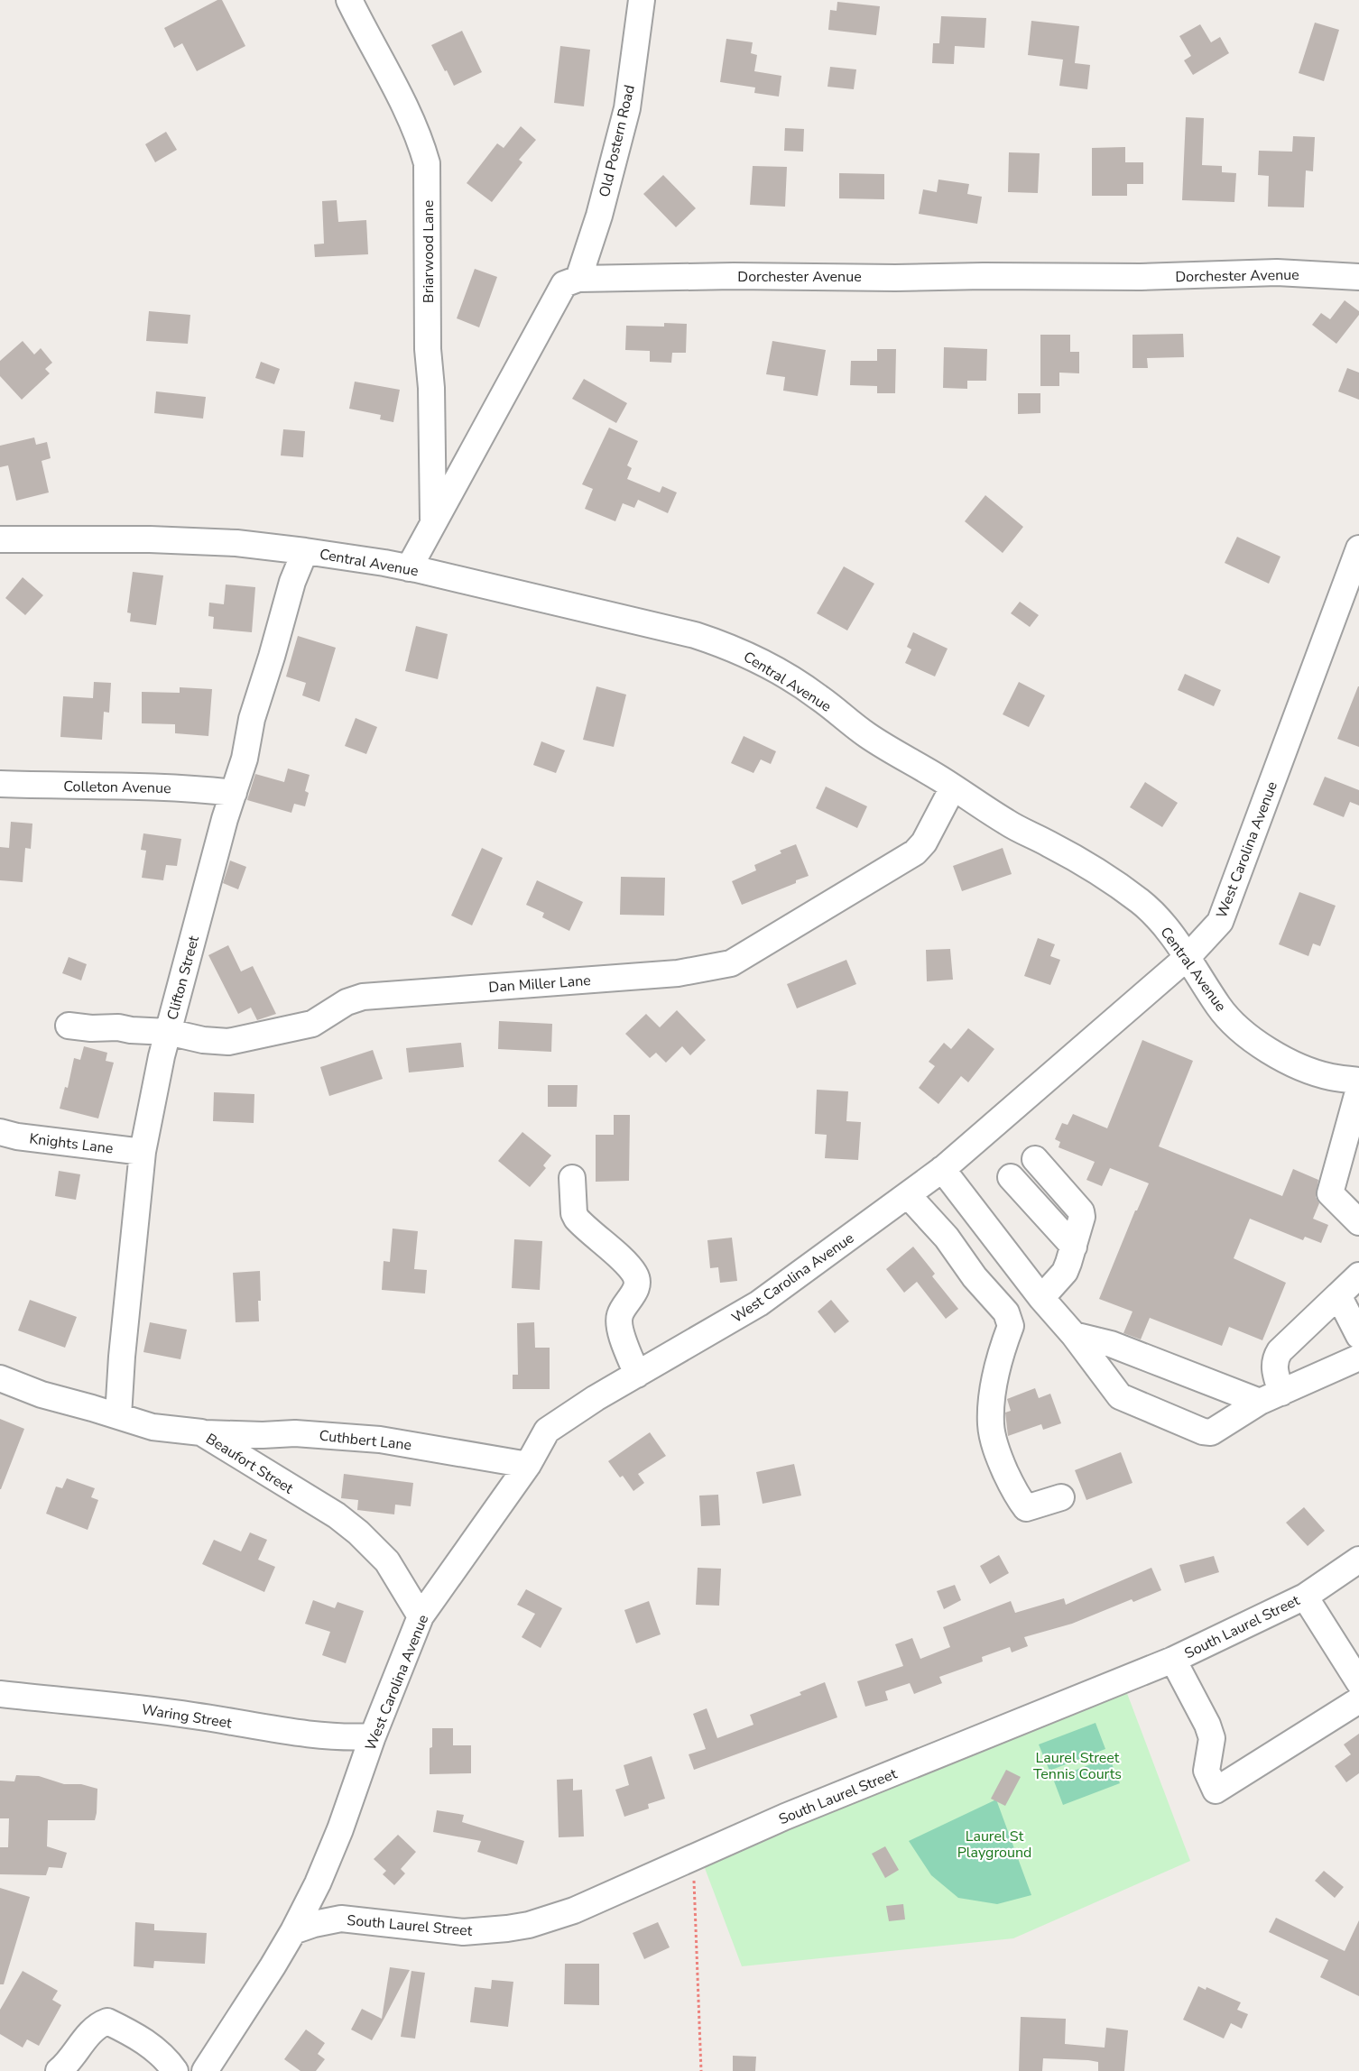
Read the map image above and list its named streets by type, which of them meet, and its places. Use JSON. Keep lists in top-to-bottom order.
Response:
{
  "streets": {
    "street": [
      "Old Postern Road",
      "Briarwood Lane",
      "Dorchester Avenue",
      "Central Avenue",
      "Colleton Avenue",
      "West Carolina Avenue",
      "Clifton Street",
      "Dan Miller Lane",
      "Knights Lane",
      "Cuthbert Lane",
      "Beaufort Street",
      "South Laurel Street",
      "Waring Street"
    ]
  },
  "crossings": [
    ["Old Postern Road", "Dorchester Avenue"],
    ["Central Avenue", "West Carolina Avenue"],
    ["Central Avenue", "Clifton Street"],
    ["Central Avenue", "Dan Miller Lane"],
    ["Colleton Avenue", "Clifton Street"],
    ["West Carolina Avenue", "Cuthbert Lane"],
    ["West Carolina Avenue", "Beaufort Street"],
    ["West Carolina Avenue", "South Laurel Street"],
    ["West Carolina Avenue", "Waring Street"],
    ["Clifton Street", "Dan Miller Lane"],
    ["Clifton Street", "Knights Lane"],
    ["Clifton Street", "Beaufort Street"],
    ["Cuthbert Lane", "Beaufort Street"]
  ],
  "parks": ["Laurel Street Tennis Courts", "Laurel St Playground"]
}
